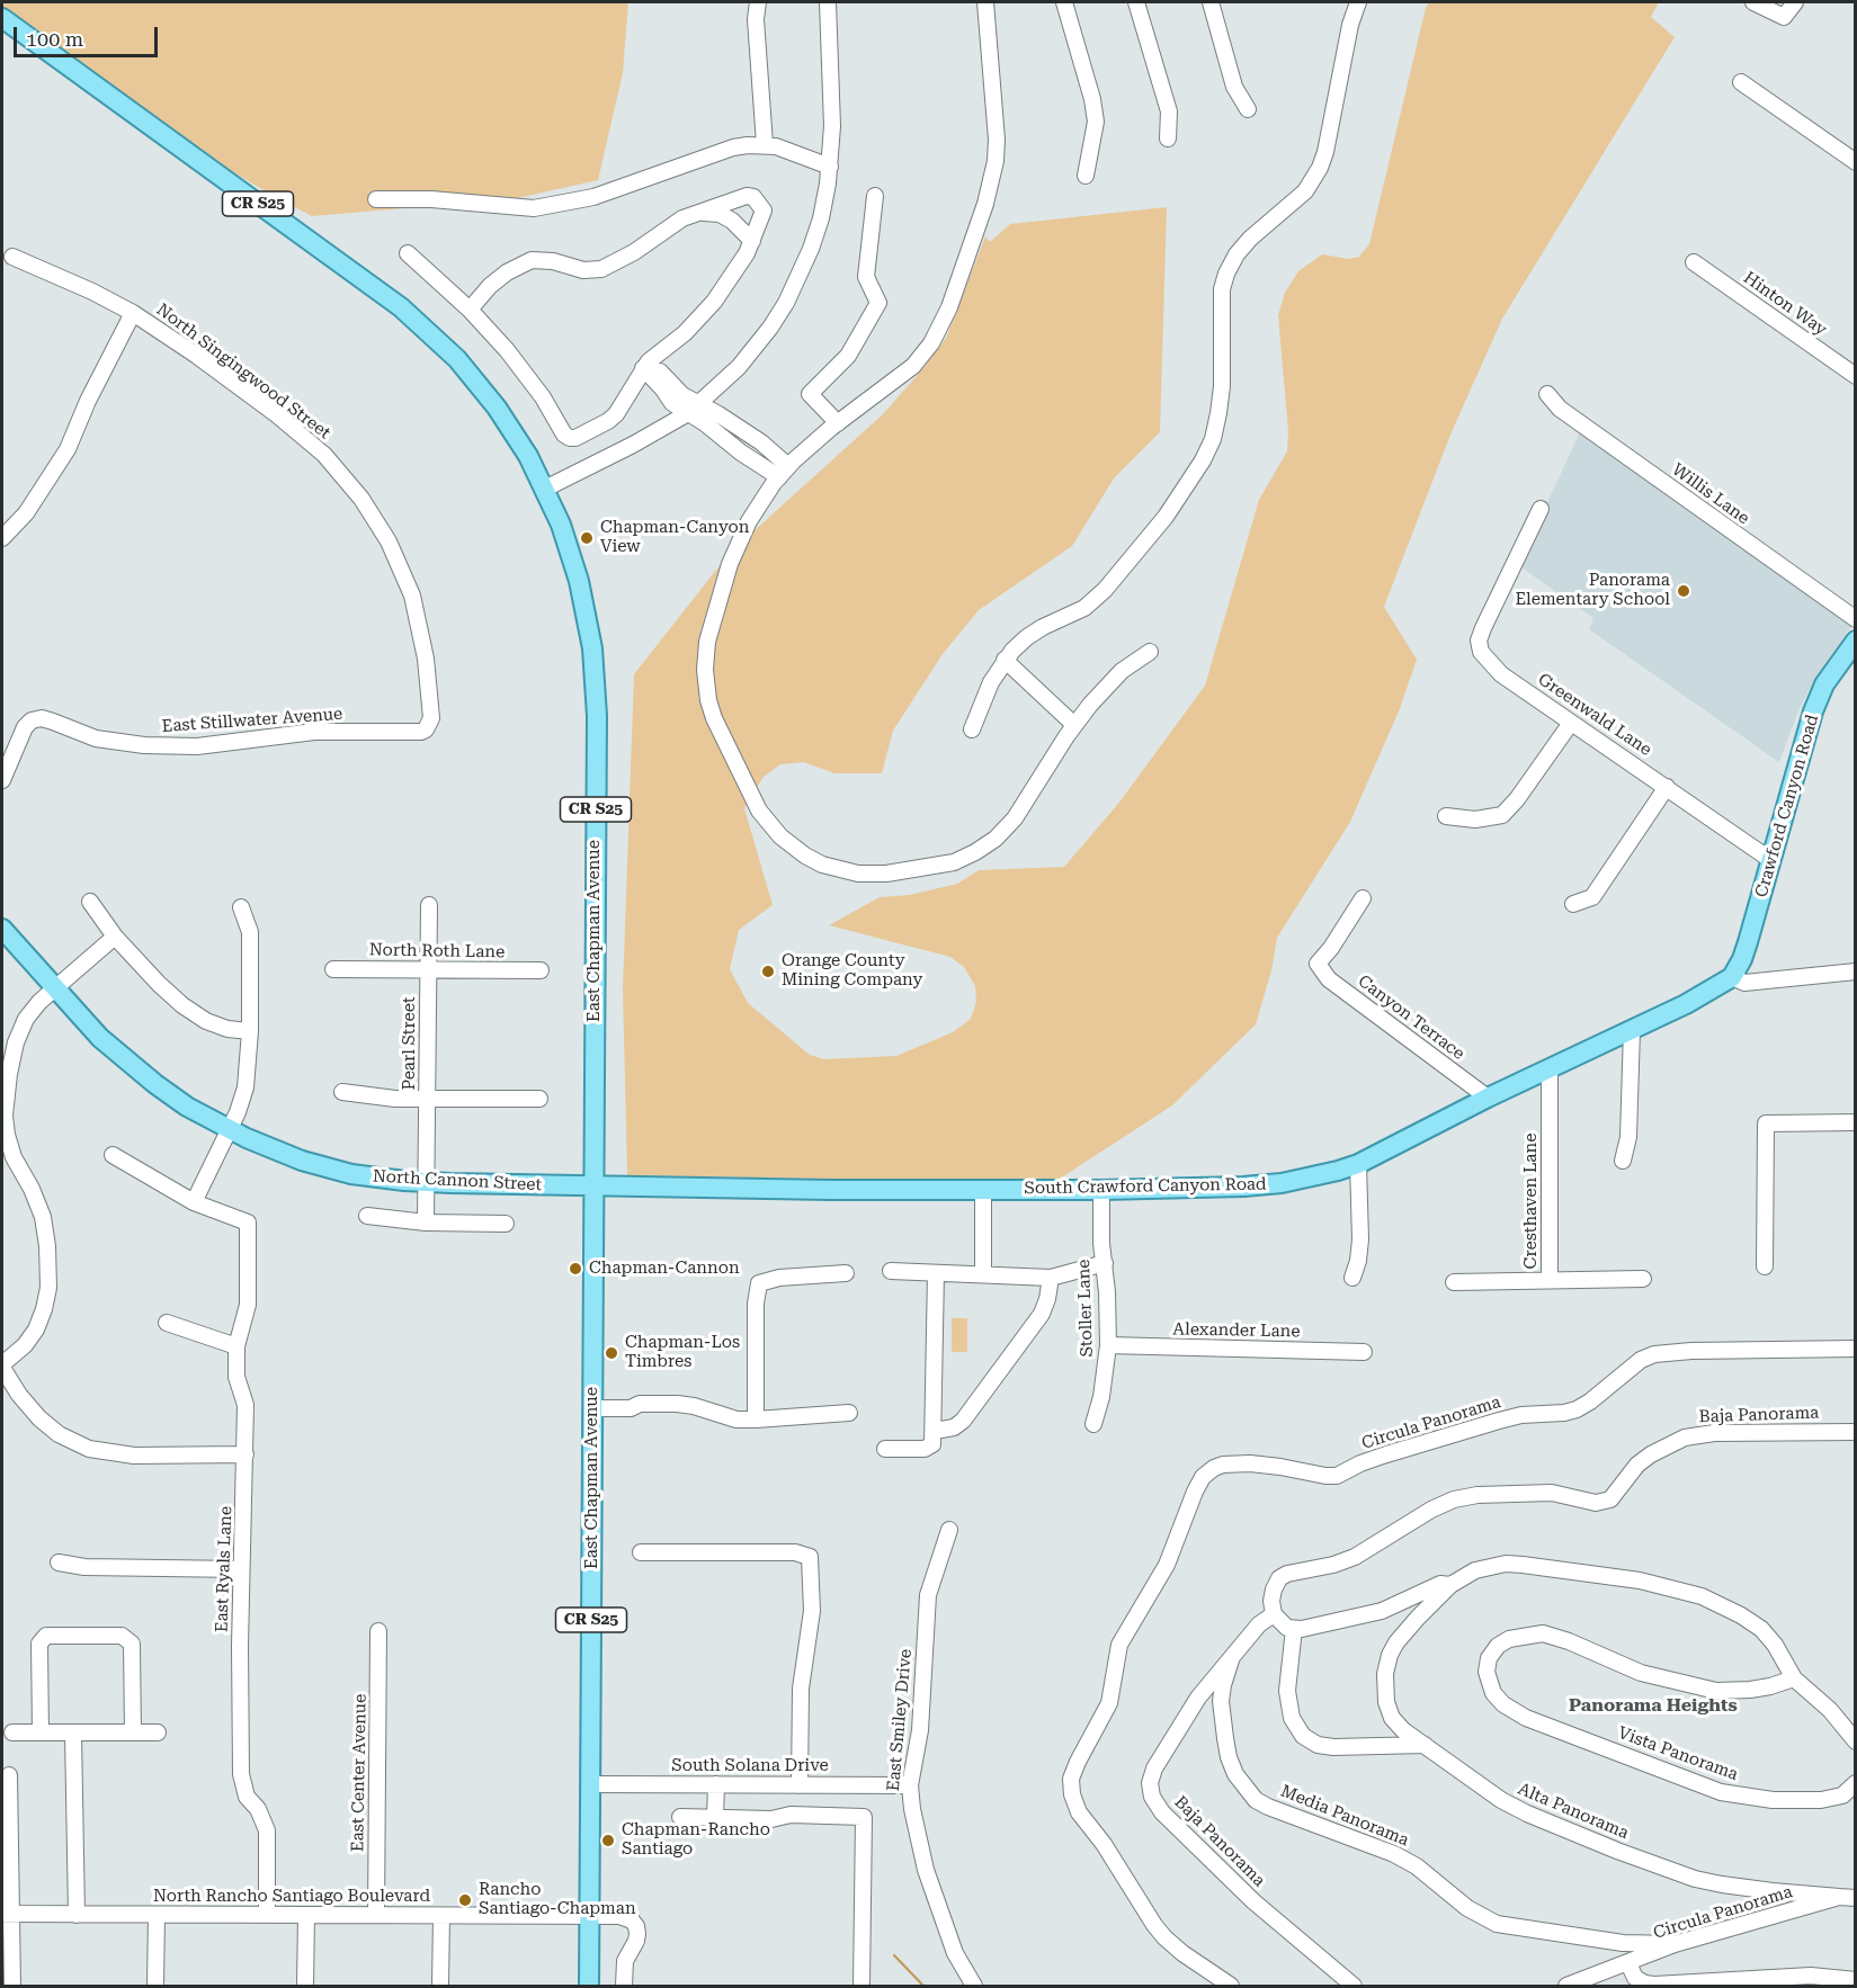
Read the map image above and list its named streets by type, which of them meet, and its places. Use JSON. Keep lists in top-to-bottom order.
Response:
{
  "streets": {
    "main road": [
      "CR S25",
      "Crawford Canyon Road",
      "East Chapman Avenue",
      "North Cannon Street",
      "South Crawford Canyon Road"
    ],
    "street": [
      "Hinton Way",
      "North Singingwood Street",
      "Willis Lane",
      "Greenwald Lane",
      "East Stillwater Avenue",
      "North Roth Lane",
      "Canyon Terrace",
      "Pearl Street",
      "Cresthaven Lane",
      "Stoller Lane",
      "Alexander Lane",
      "Baja Panorama",
      "Circula Panorama",
      "East Ryals Lane",
      "East Smiley Drive",
      "Vista Panorama",
      "South Solana Drive",
      "East Center Avenue",
      "Alta Panorama",
      "Media Panorama",
      "North Rancho Santiago Boulevard"
    ]
  },
  "crossings": [
    ["North Singingwood Street", "East Stillwater Avenue"],
    ["Greenwald Lane", "Crawford Canyon Road"],
    ["Crawford Canyon Road", "South Crawford Canyon Road"],
    ["East Chapman Avenue", "North Cannon Street"],
    ["East Chapman Avenue", "South Crawford Canyon Road"],
    ["East Chapman Avenue", "South Solana Drive"],
    ["East Chapman Avenue", "North Rancho Santiago Boulevard"],
    ["North Roth Lane", "Pearl Street"],
    ["Canyon Terrace", "South Crawford Canyon Road"],
    ["Pearl Street", "North Cannon Street"],
    ["North Cannon Street", "South Crawford Canyon Road"],
    ["South Crawford Canyon Road", "Cresthaven Lane"],
    ["South Crawford Canyon Road", "Stoller Lane"],
    ["Stoller Lane", "Alexander Lane"],
    ["Baja Panorama", "Media Panorama"],
    ["Circula Panorama", "Alta Panorama"],
    ["Circula Panorama", "Media Panorama"],
    ["East Ryals Lane", "North Rancho Santiago Boulevard"],
    ["East Smiley Drive", "South Solana Drive"],
    ["East Center Avenue", "North Rancho Santiago Boulevard"]
  ],
  "districts": ["Panorama Heights"],
  "places": [
    "Chapman-Canyon View",
    "Panorama Elementary School",
    "Orange County Mining Company",
    "Chapman-Cannon",
    "Chapman-Los Timbres",
    "Chapman-Rancho Santiago",
    "Rancho Santiago-Chapman"
  ],
  "scale_bar": "100 m"
}
